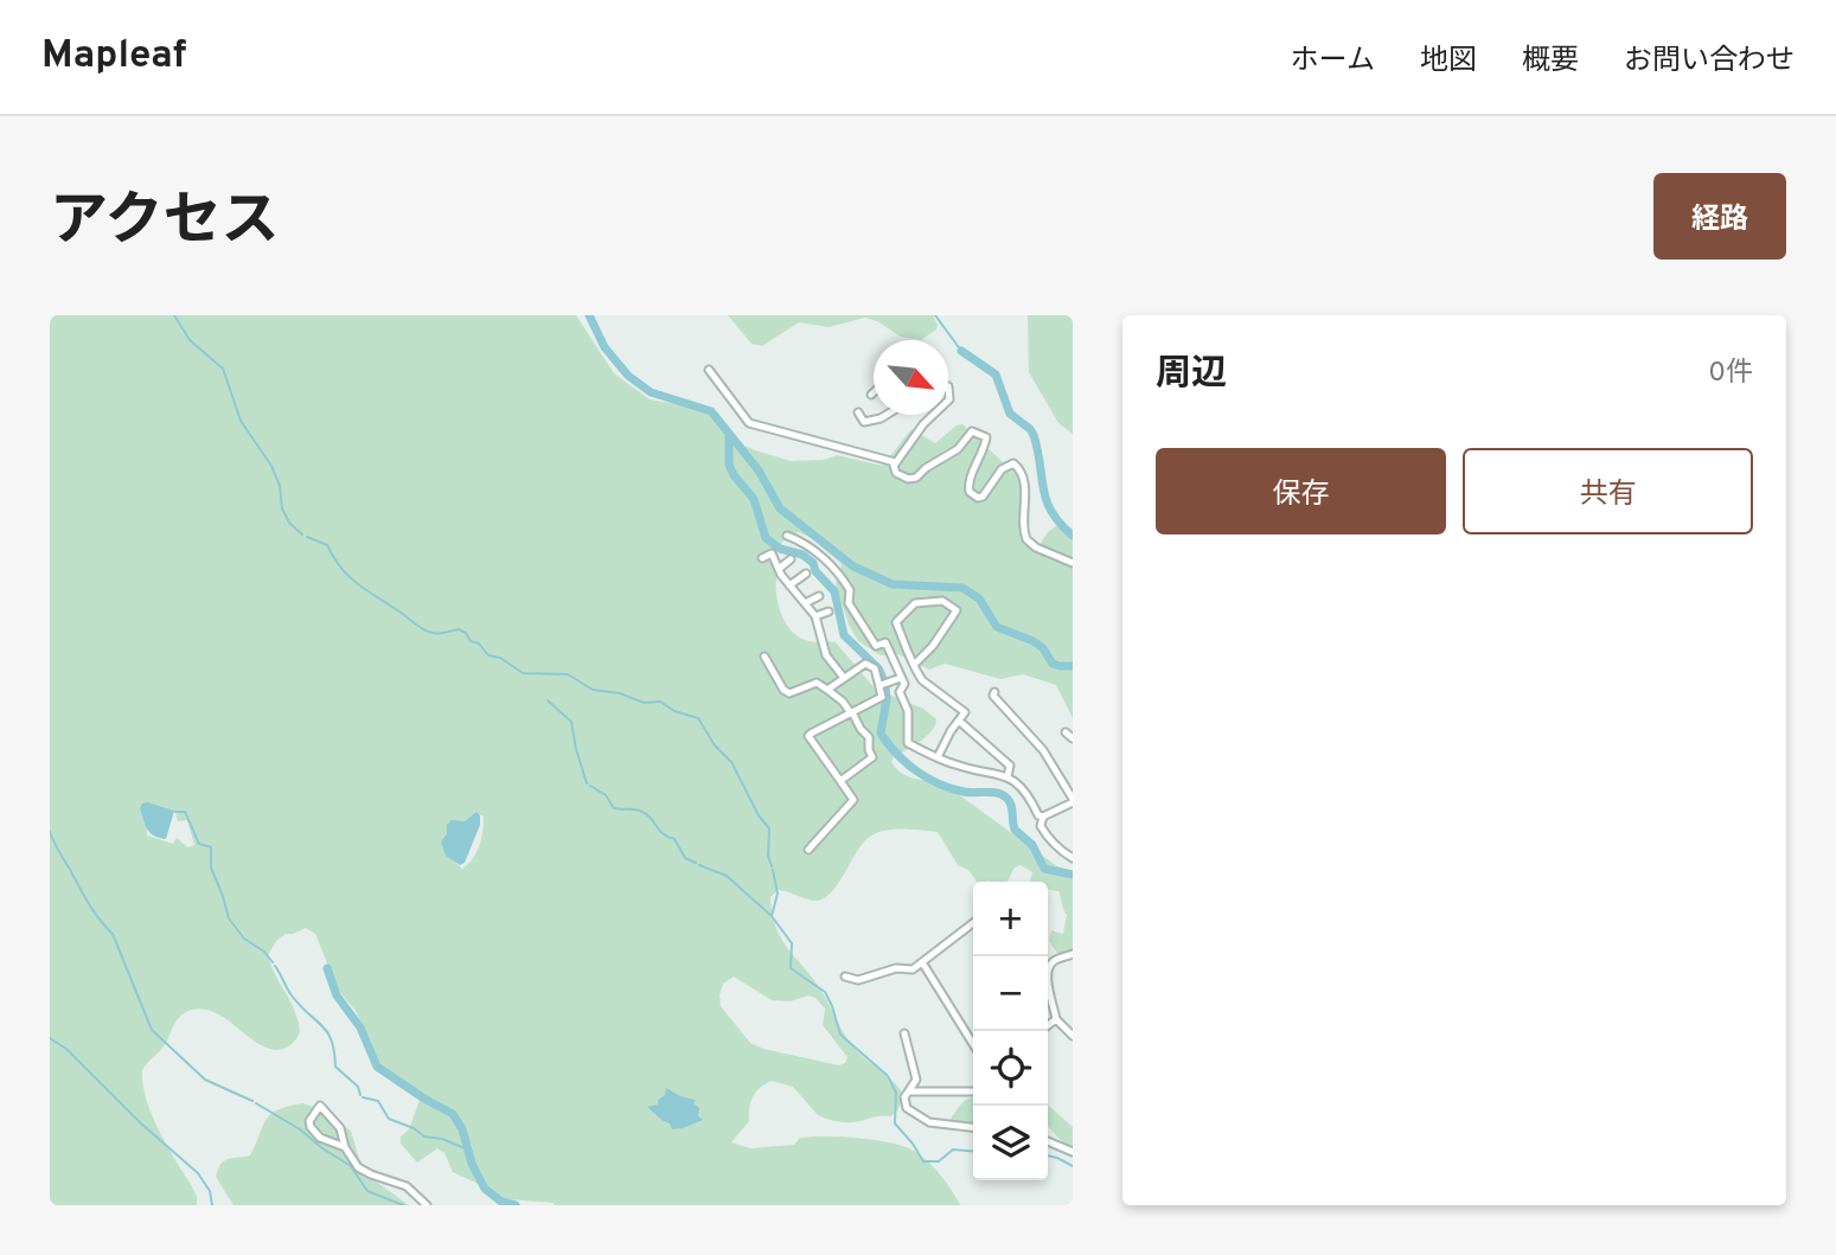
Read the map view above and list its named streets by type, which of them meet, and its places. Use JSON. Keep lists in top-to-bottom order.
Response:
{
  "north": "bottom right",
  "page": {
    "header": "Mapleaf",
    "nav": [
      "ホーム",
      "地図",
      "概要",
      "お問い合わせ"
    ],
    "title": "アクセス",
    "buttons": [
      "経路",
      ["保存", "共有"]
    ],
    "heading": ["周辺", "0件"],
    "map_buttons": ["+", "−"]
  }
}
